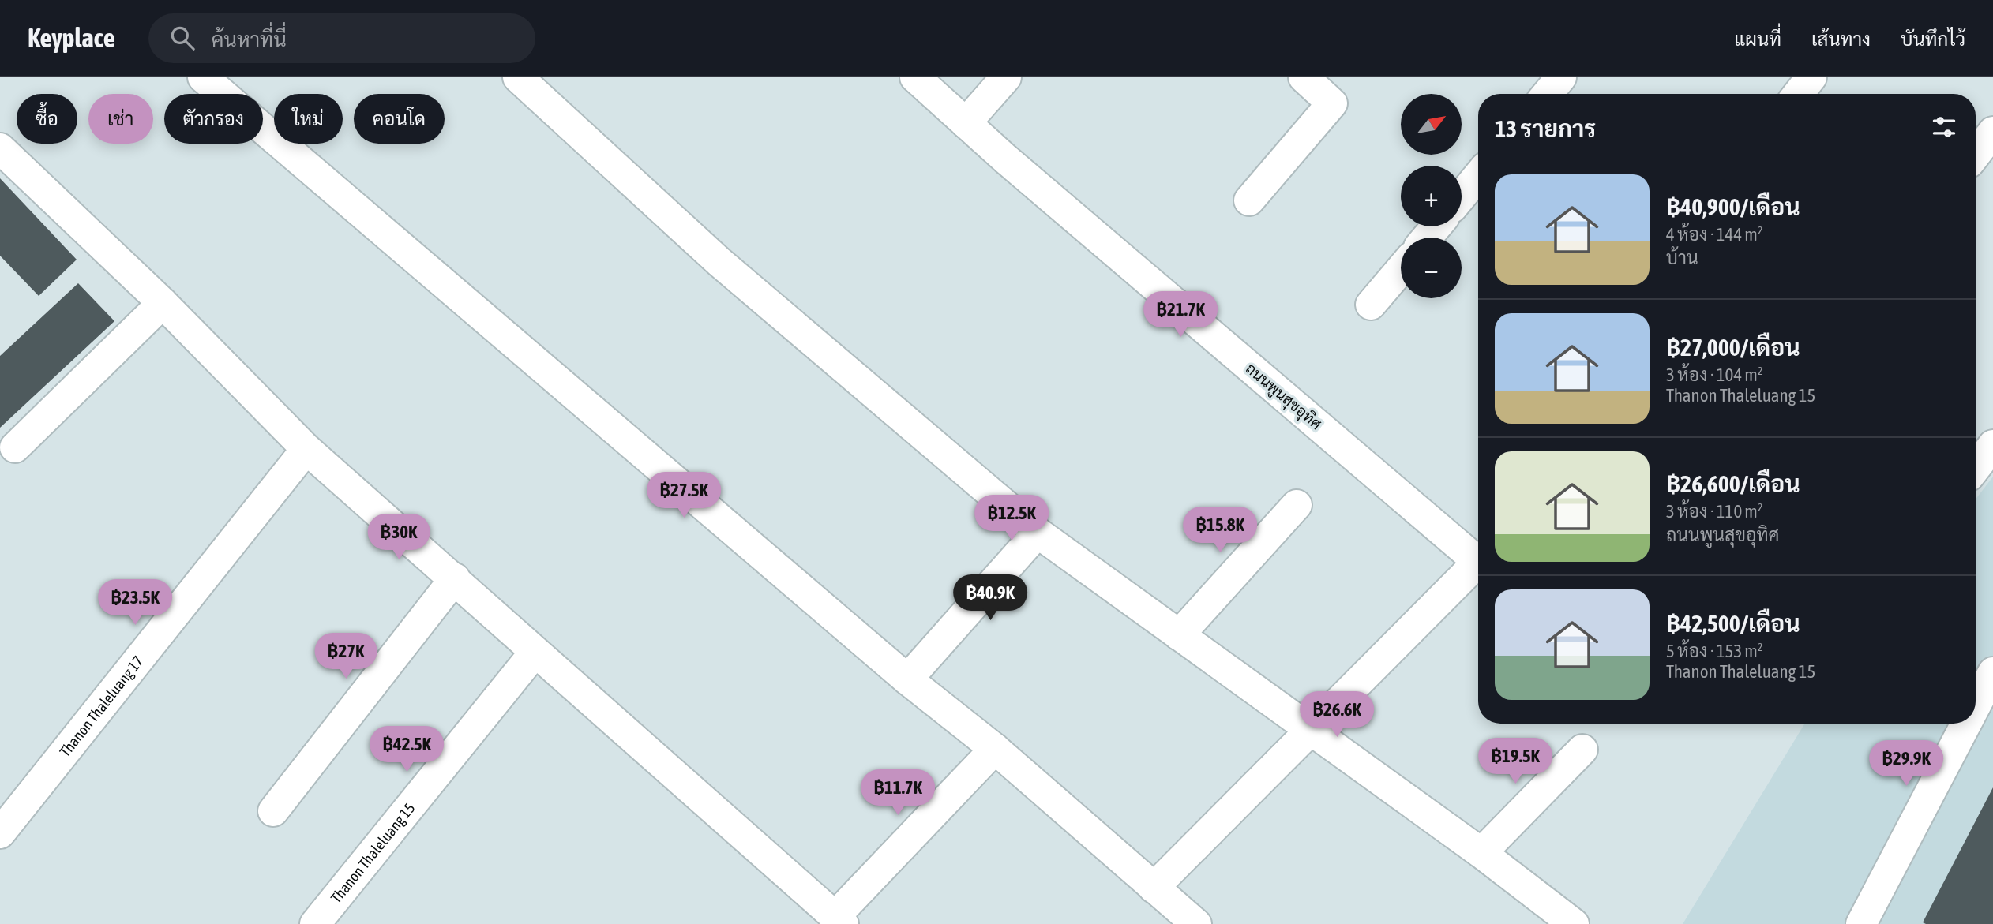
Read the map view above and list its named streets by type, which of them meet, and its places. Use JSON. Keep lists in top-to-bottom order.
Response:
{
  "streets": {
    "street": ["ถนนพูนสุขอุทิศ", "Thanon Thaleluang 17", "Thanon Thaleluang 15"]
  },
  "north": "top right",
  "page": {
    "header": "Keyplace",
    "search": "ค้นหาที่นี่",
    "nav": ["แผนที่", "เส้นทาง", "บันทึกไว้"],
    "map_buttons": ["+", "−"],
    "chip": [
      "ซื้อ",
      "เช่า",
      "ตัวกรอง",
      "ใหม่",
      "คอนโด"
    ],
    "heading": "13 รายการ",
    "list": [
      {
        "name": "฿40,900/เดือน",
        "note": "4 ห้อง · 144 m² · บ้าน"
      },
      {
        "name": "฿27,000/เดือน",
        "note": "3 ห้อง · 104 m² · Thanon Thaleluang 15"
      },
      {
        "name": "฿26,600/เดือน",
        "note": "3 ห้อง · 110 m² · ถนนพูนสุขอุทิศ"
      },
      {
        "name": "฿42,500/เดือน",
        "note": "5 ห้อง · 153 m² · Thanon Thaleluang 15"
      }
    ],
    "price": [
      "฿21.7K",
      "฿27.5K",
      "฿12.5K",
      "฿15.8K",
      "฿30K",
      "฿40.9K",
      "฿23.5K",
      "฿27K",
      "฿26.6K",
      "฿42.5K",
      "฿19.5K",
      "฿29.9K",
      "฿11.7K"
    ]
  }
}
